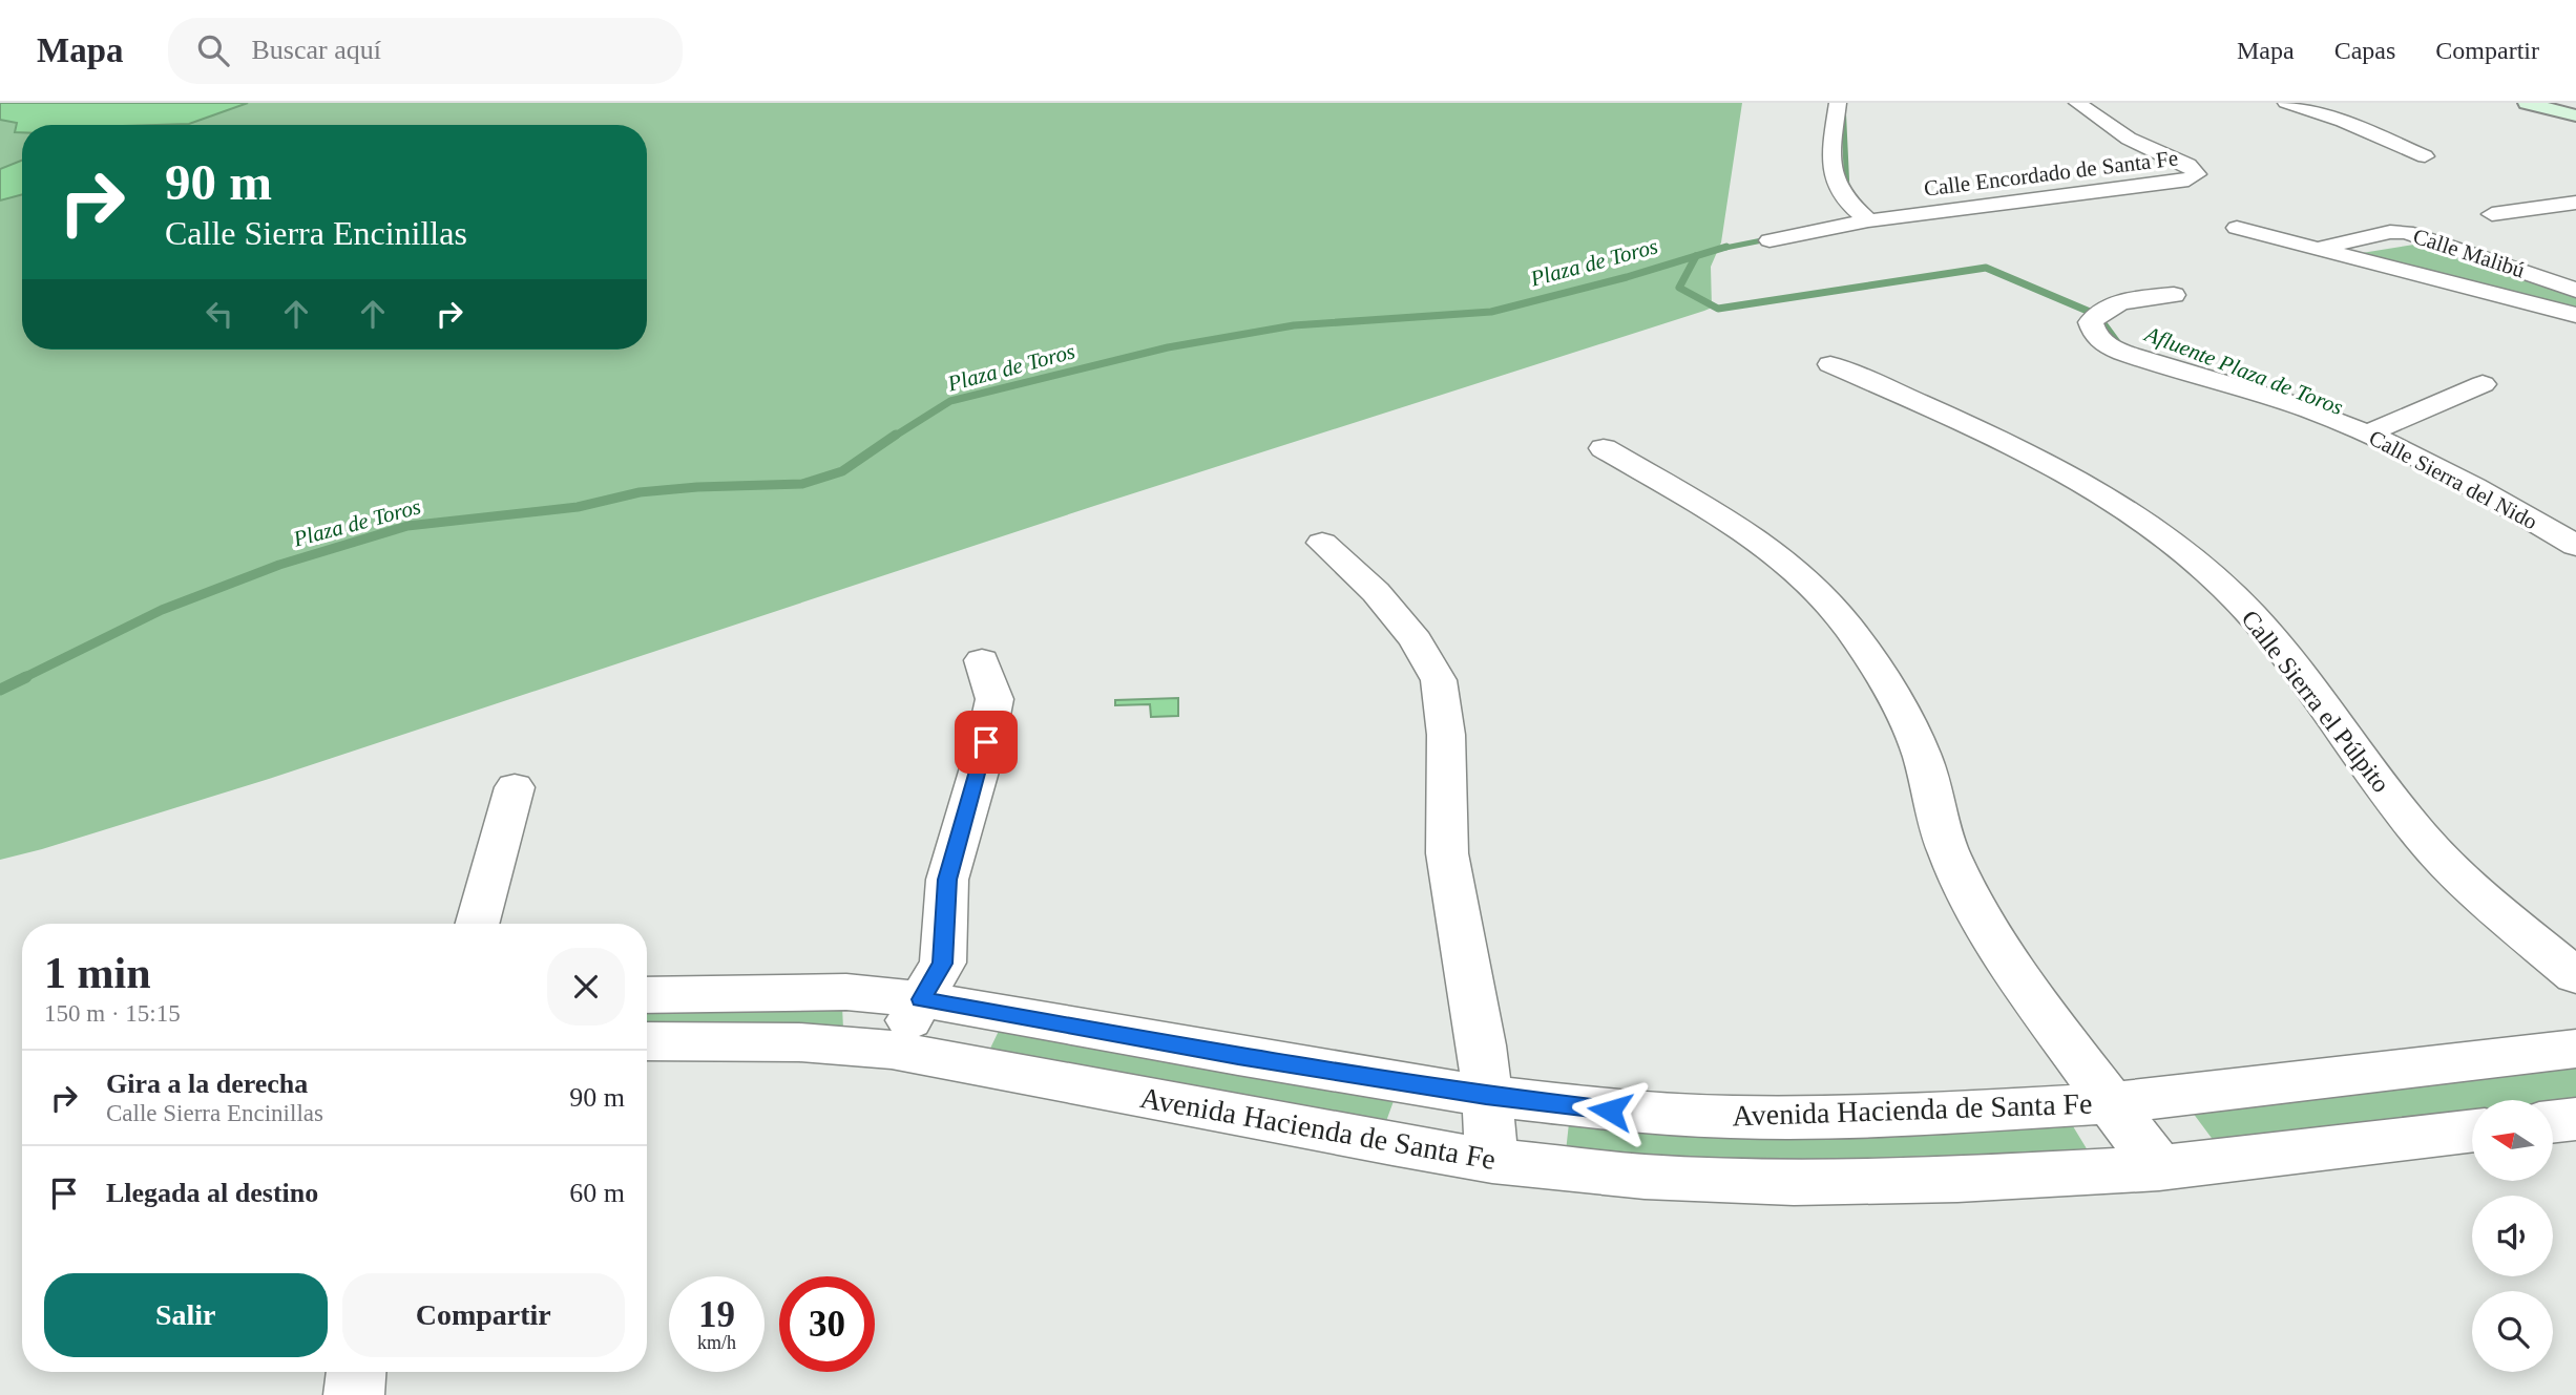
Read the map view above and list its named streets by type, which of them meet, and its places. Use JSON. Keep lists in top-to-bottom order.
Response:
{
  "streets": {
    "street": [
      "Calle Encordado de Santa Fe",
      "Calle Malibú",
      "Calle Sierra del Nido",
      "Calle Sierra el Púlpito",
      "Avenida Hacienda de Santa Fe"
    ]
  },
  "water": ["Plaza de Toros", "Afluente Plaza de Toros"],
  "north": "left",
  "page": {
    "header": "Mapa",
    "search": "Buscar aquí",
    "nav": ["Mapa", "Capas", "Compartir"],
    "turn": ["90 m", "Calle Sierra Encinillas"],
    "heading": ["1 min", "150 m · 15:15"],
    "list": [
      {
        "name": "Gira a la derecha",
        "note": "Calle Sierra Encinillas",
        "value": "90 m"
      },
      {
        "name": "Llegada al destino",
        "value": "60 m"
      }
    ],
    "buttons": ["Salir", "Compartir"],
    "speed": "19 km/h",
    "limit": "30"
  }
}
